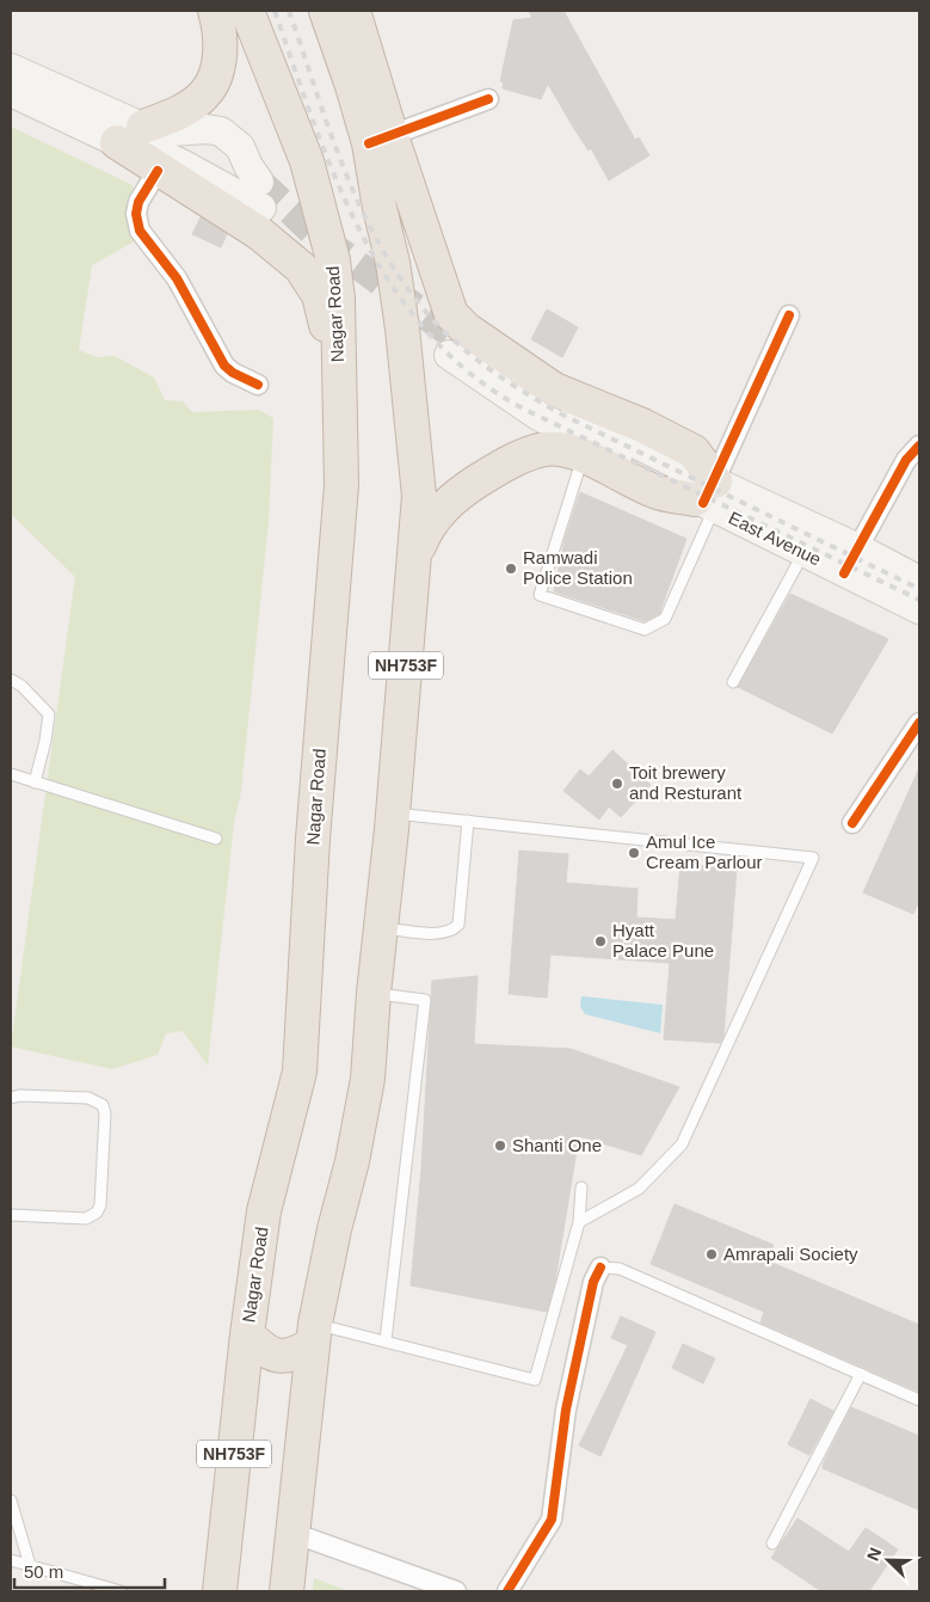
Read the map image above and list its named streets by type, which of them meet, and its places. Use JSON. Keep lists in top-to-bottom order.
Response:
{
  "streets": {
    "highway": ["Nagar Road", "NH753F"],
    "main road": ["East Avenue"]
  },
  "places": [
    "Ramwadi Police Station",
    "Toit brewery and Resturant",
    "Amul Ice Cream Parlour",
    "Hyatt Palace Pune",
    "Shanti One",
    "Amrapali Society"
  ],
  "scale_bar": "50 m",
  "north": "top left"
}
